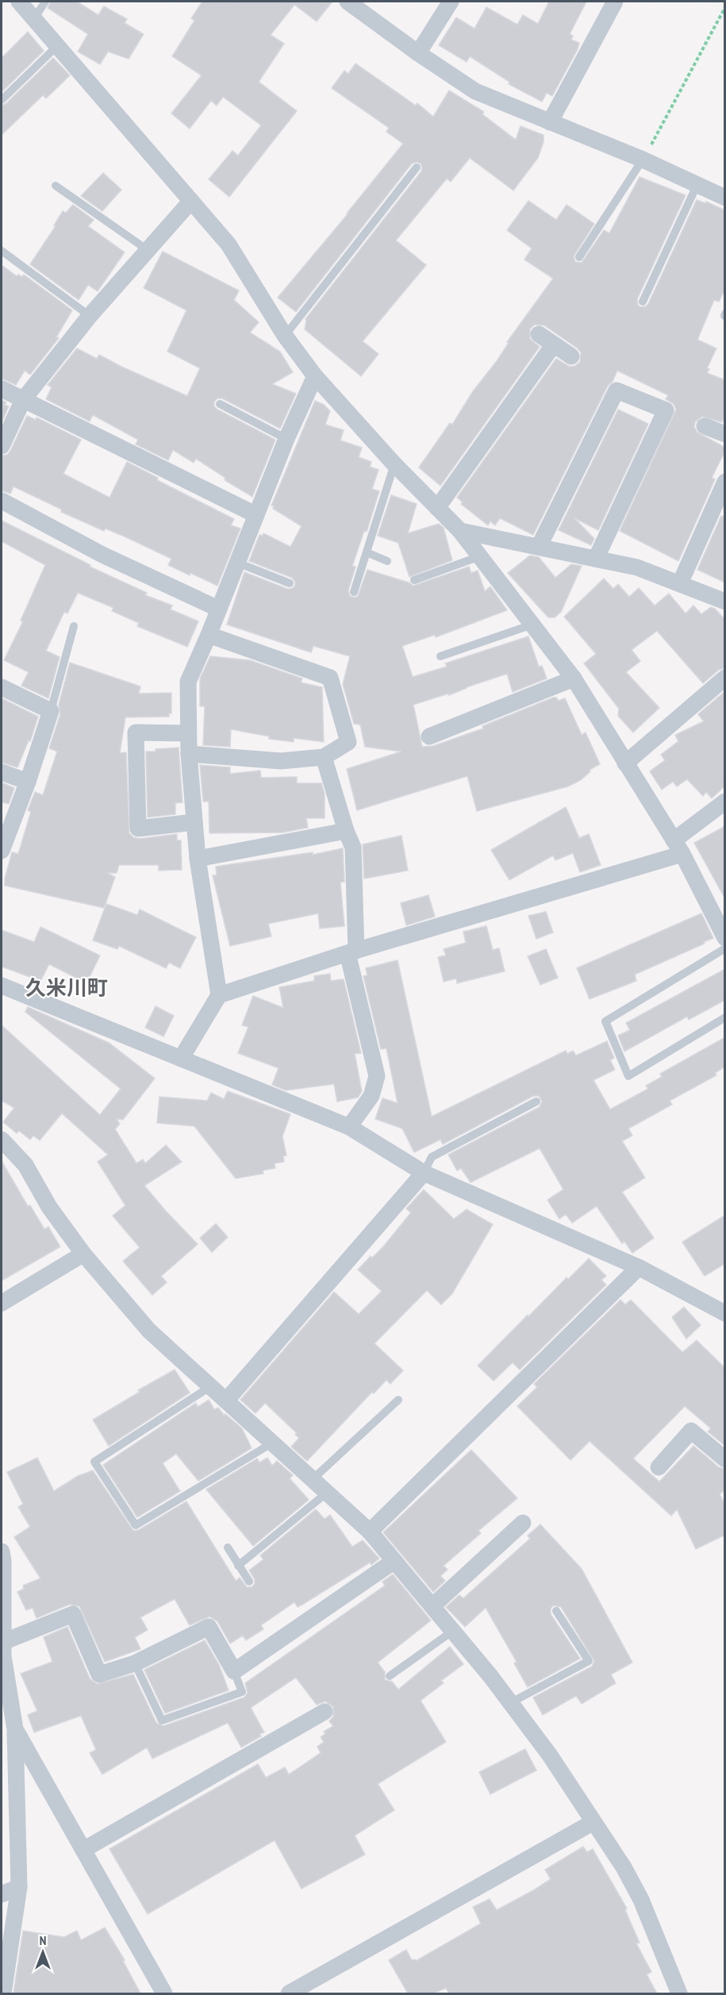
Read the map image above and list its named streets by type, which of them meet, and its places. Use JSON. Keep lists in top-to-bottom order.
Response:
{
  "districts": ["久米川町"],
  "north": "top"
}
